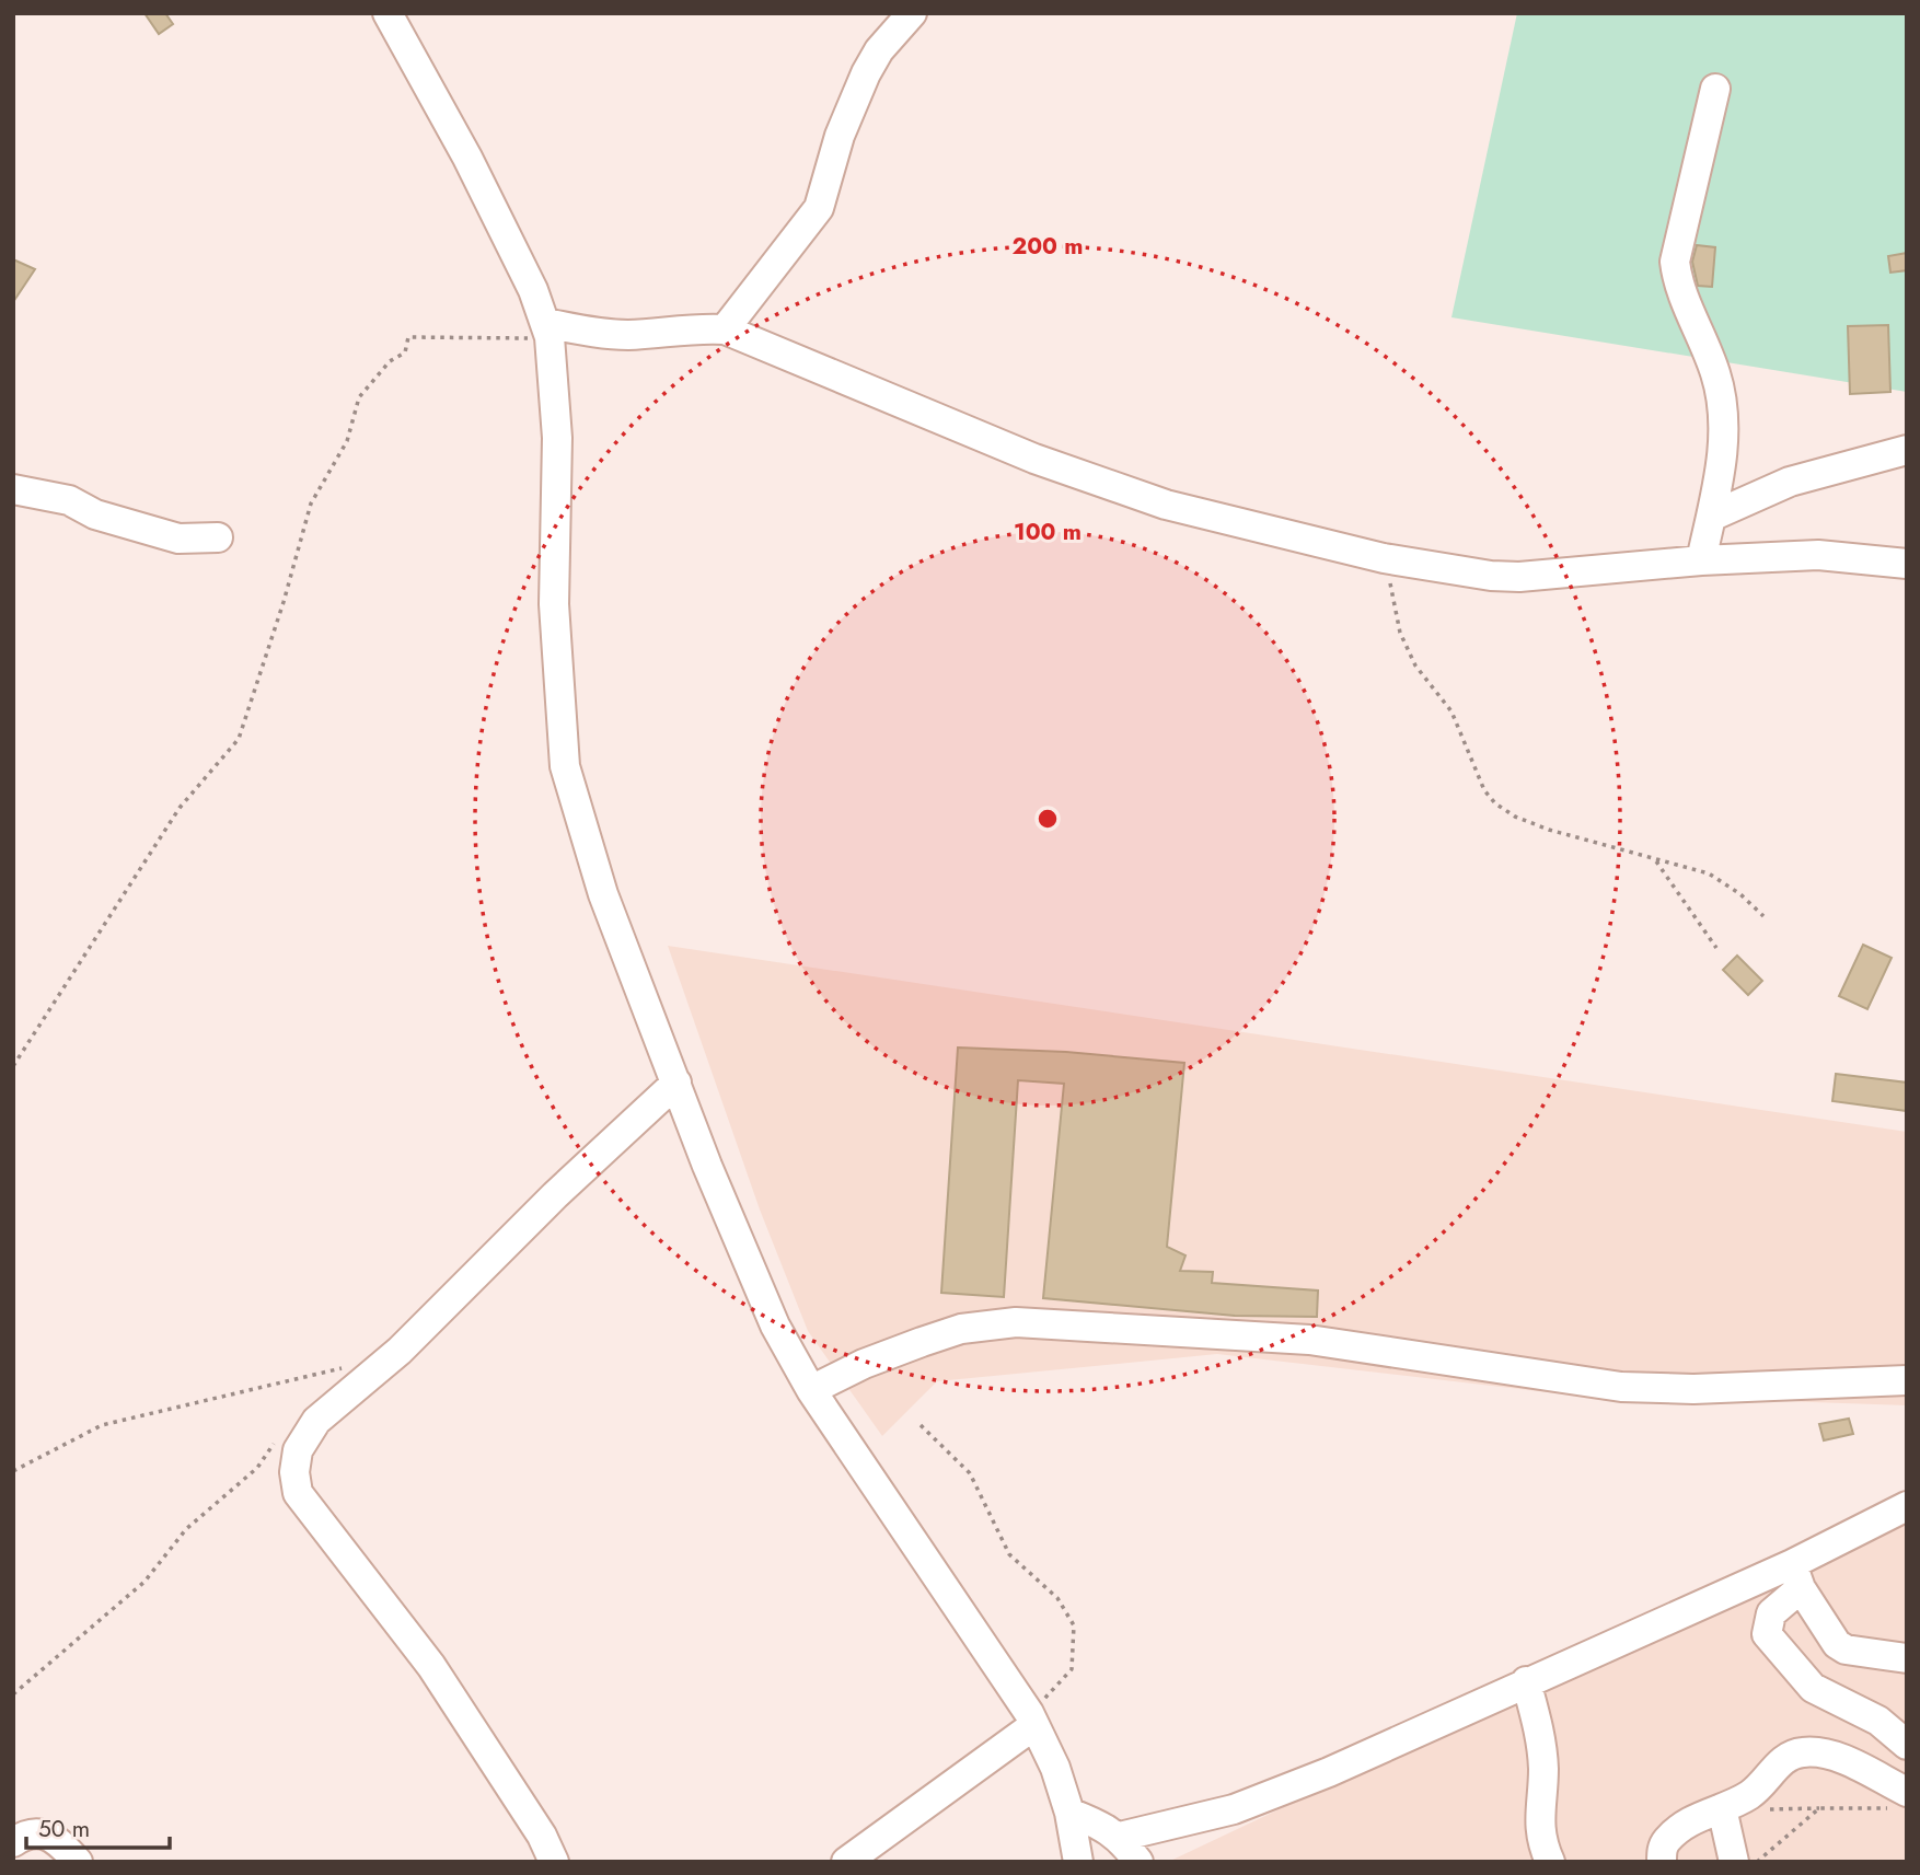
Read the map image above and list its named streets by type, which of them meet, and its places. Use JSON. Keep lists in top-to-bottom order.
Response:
{
  "scale_bar": "50 m",
  "rings": ["200 m", "100 m"]
}
